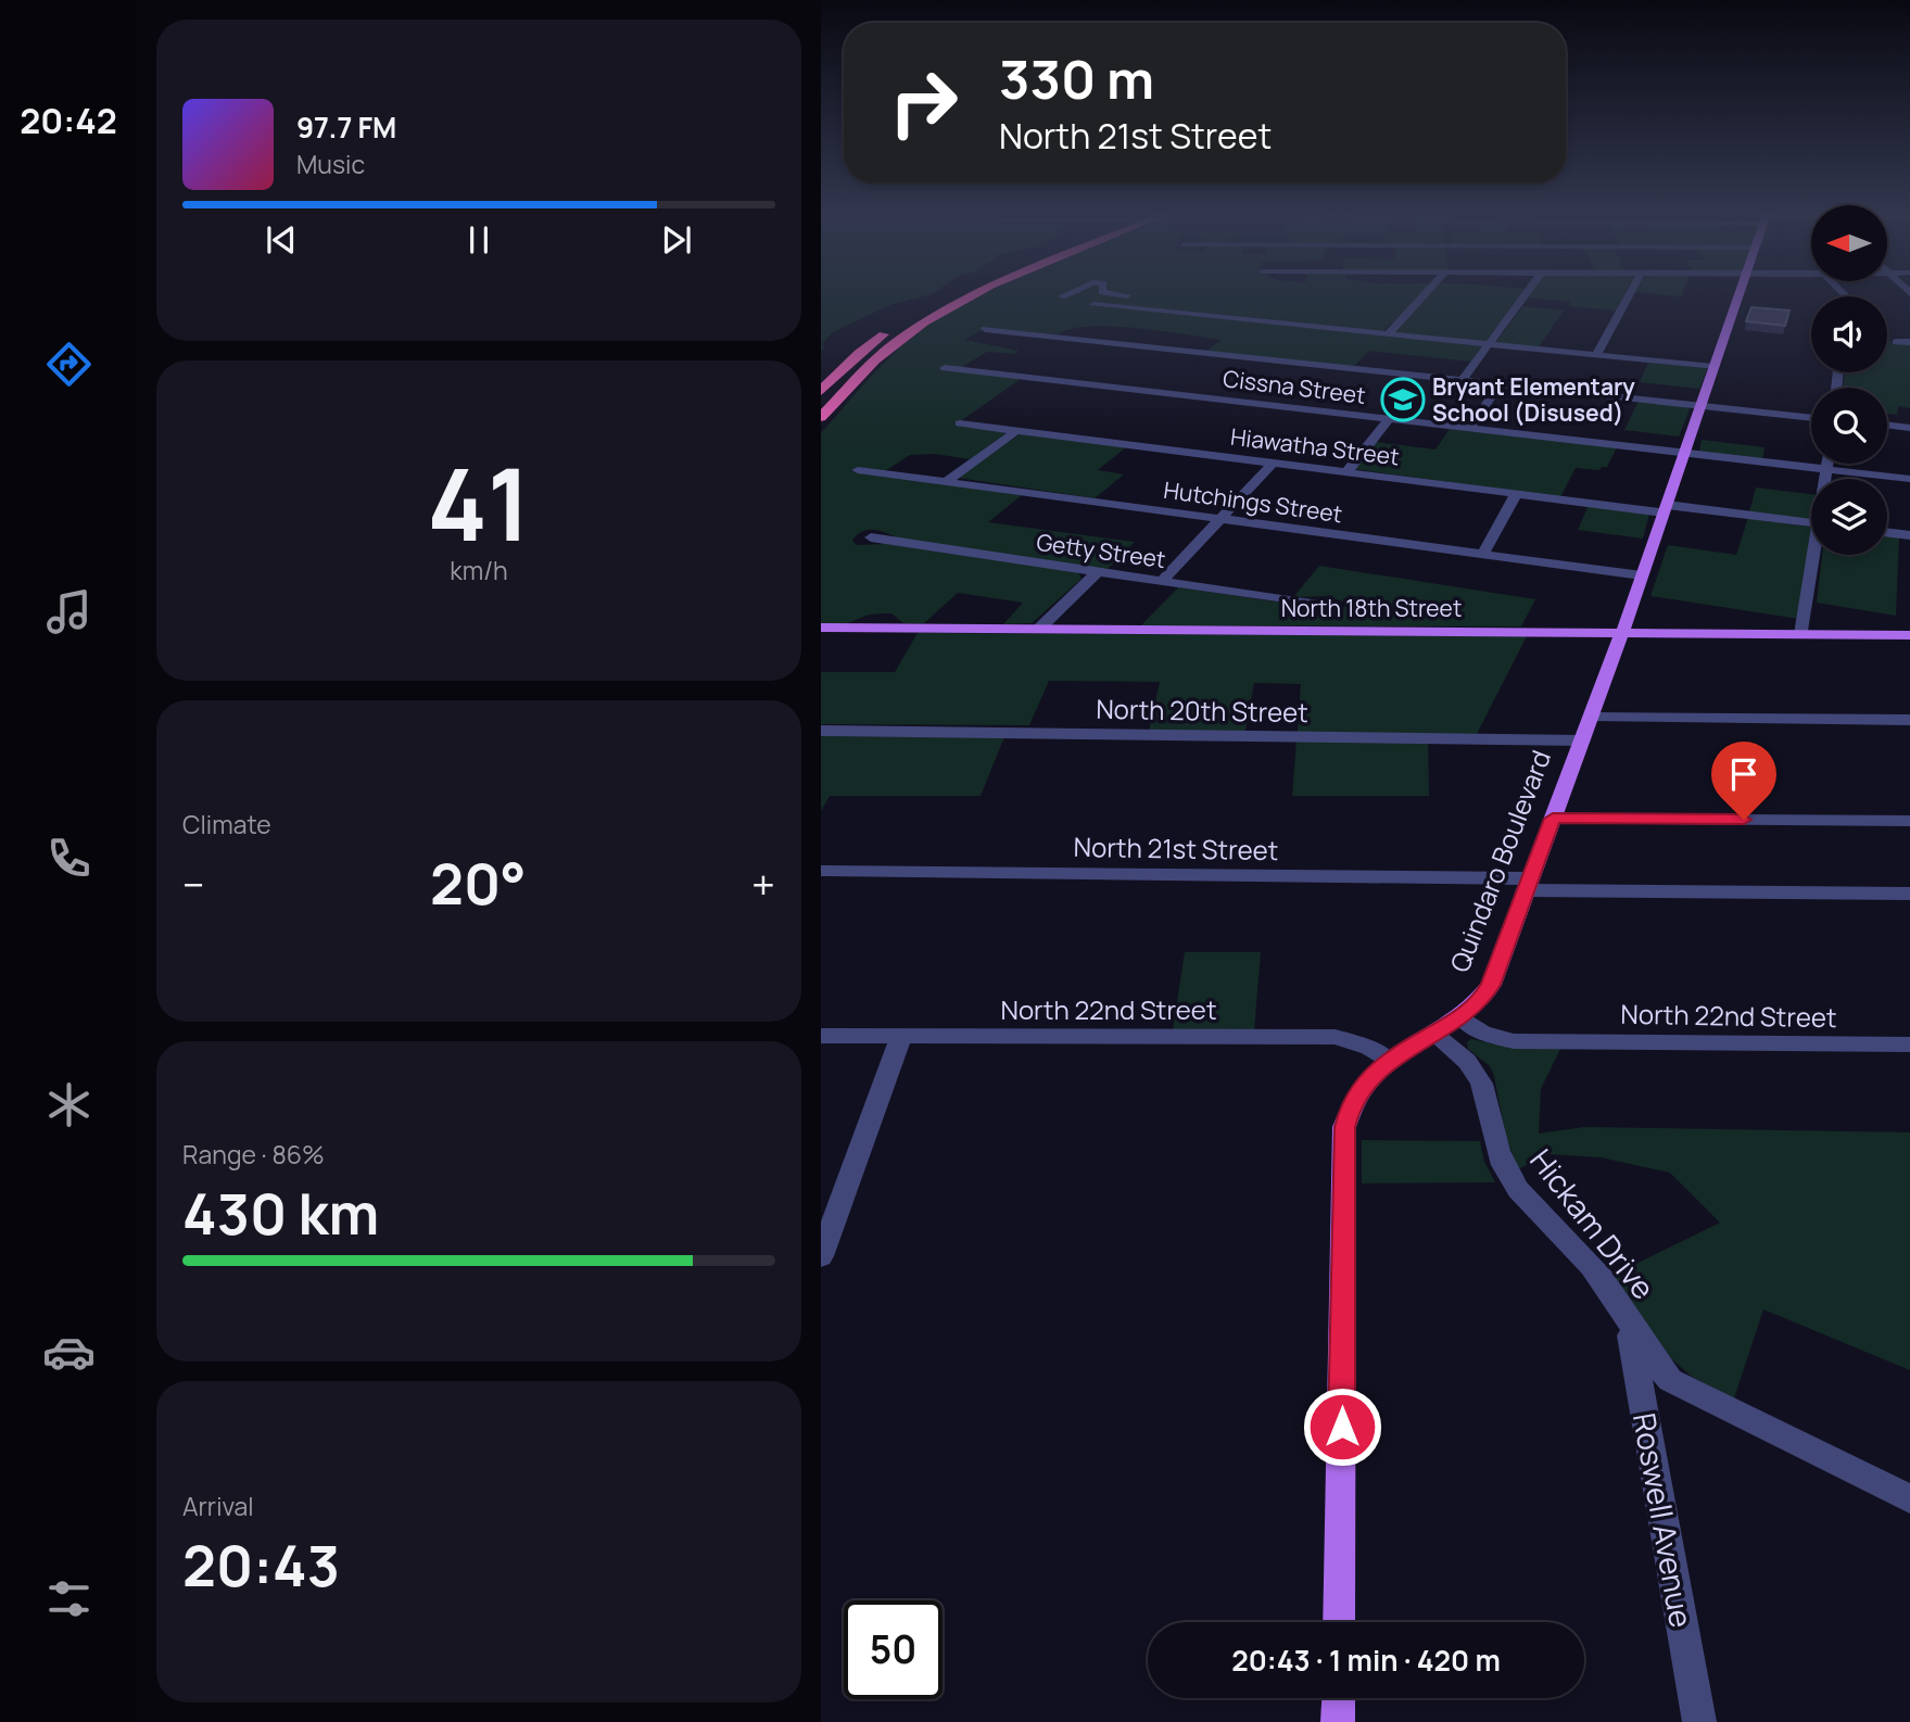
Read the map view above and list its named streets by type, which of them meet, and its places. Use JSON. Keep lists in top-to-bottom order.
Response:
{
  "streets": {
    "main road": ["North 18th Street", "Quindaro Boulevard"],
    "street": [
      "Cissna Street",
      "Hiawatha Street",
      "Hutchings Street",
      "Getty Street",
      "North 20th Street",
      "North 21st Street",
      "North 22nd Street",
      "Hickam Drive",
      "Roswell Avenue"
    ]
  },
  "crossings": [
    ["Cissna Street", "Quindaro Boulevard"],
    ["Hiawatha Street", "Quindaro Boulevard"],
    ["Hutchings Street", "Quindaro Boulevard"],
    ["North 18th Street", "Quindaro Boulevard"],
    ["North 20th Street", "Quindaro Boulevard"],
    ["North 21st Street", "Quindaro Boulevard"],
    ["Quindaro Boulevard", "North 22nd Street"],
    ["Quindaro Boulevard", "Hickam Drive"],
    ["Hickam Drive", "Roswell Avenue"]
  ],
  "places": {
    "school or university": ["Bryant Elementary School (Disused)"]
  },
  "north": "left",
  "page": {
    "tabs": "20:42",
    "turn": ["330 m", "North 21st Street"],
    "song": ["97.7 FM", "Music"],
    "tile": [
      ["41", "km/h"],
      "Climate",
      ["Range · 86%", "430 km"],
      ["Arrival", "20:43"]
    ],
    "heat": ["−", "20°", "+"],
    "limit": "50",
    "trip": "20:43 · 1 min · 420 m"
  }
}
